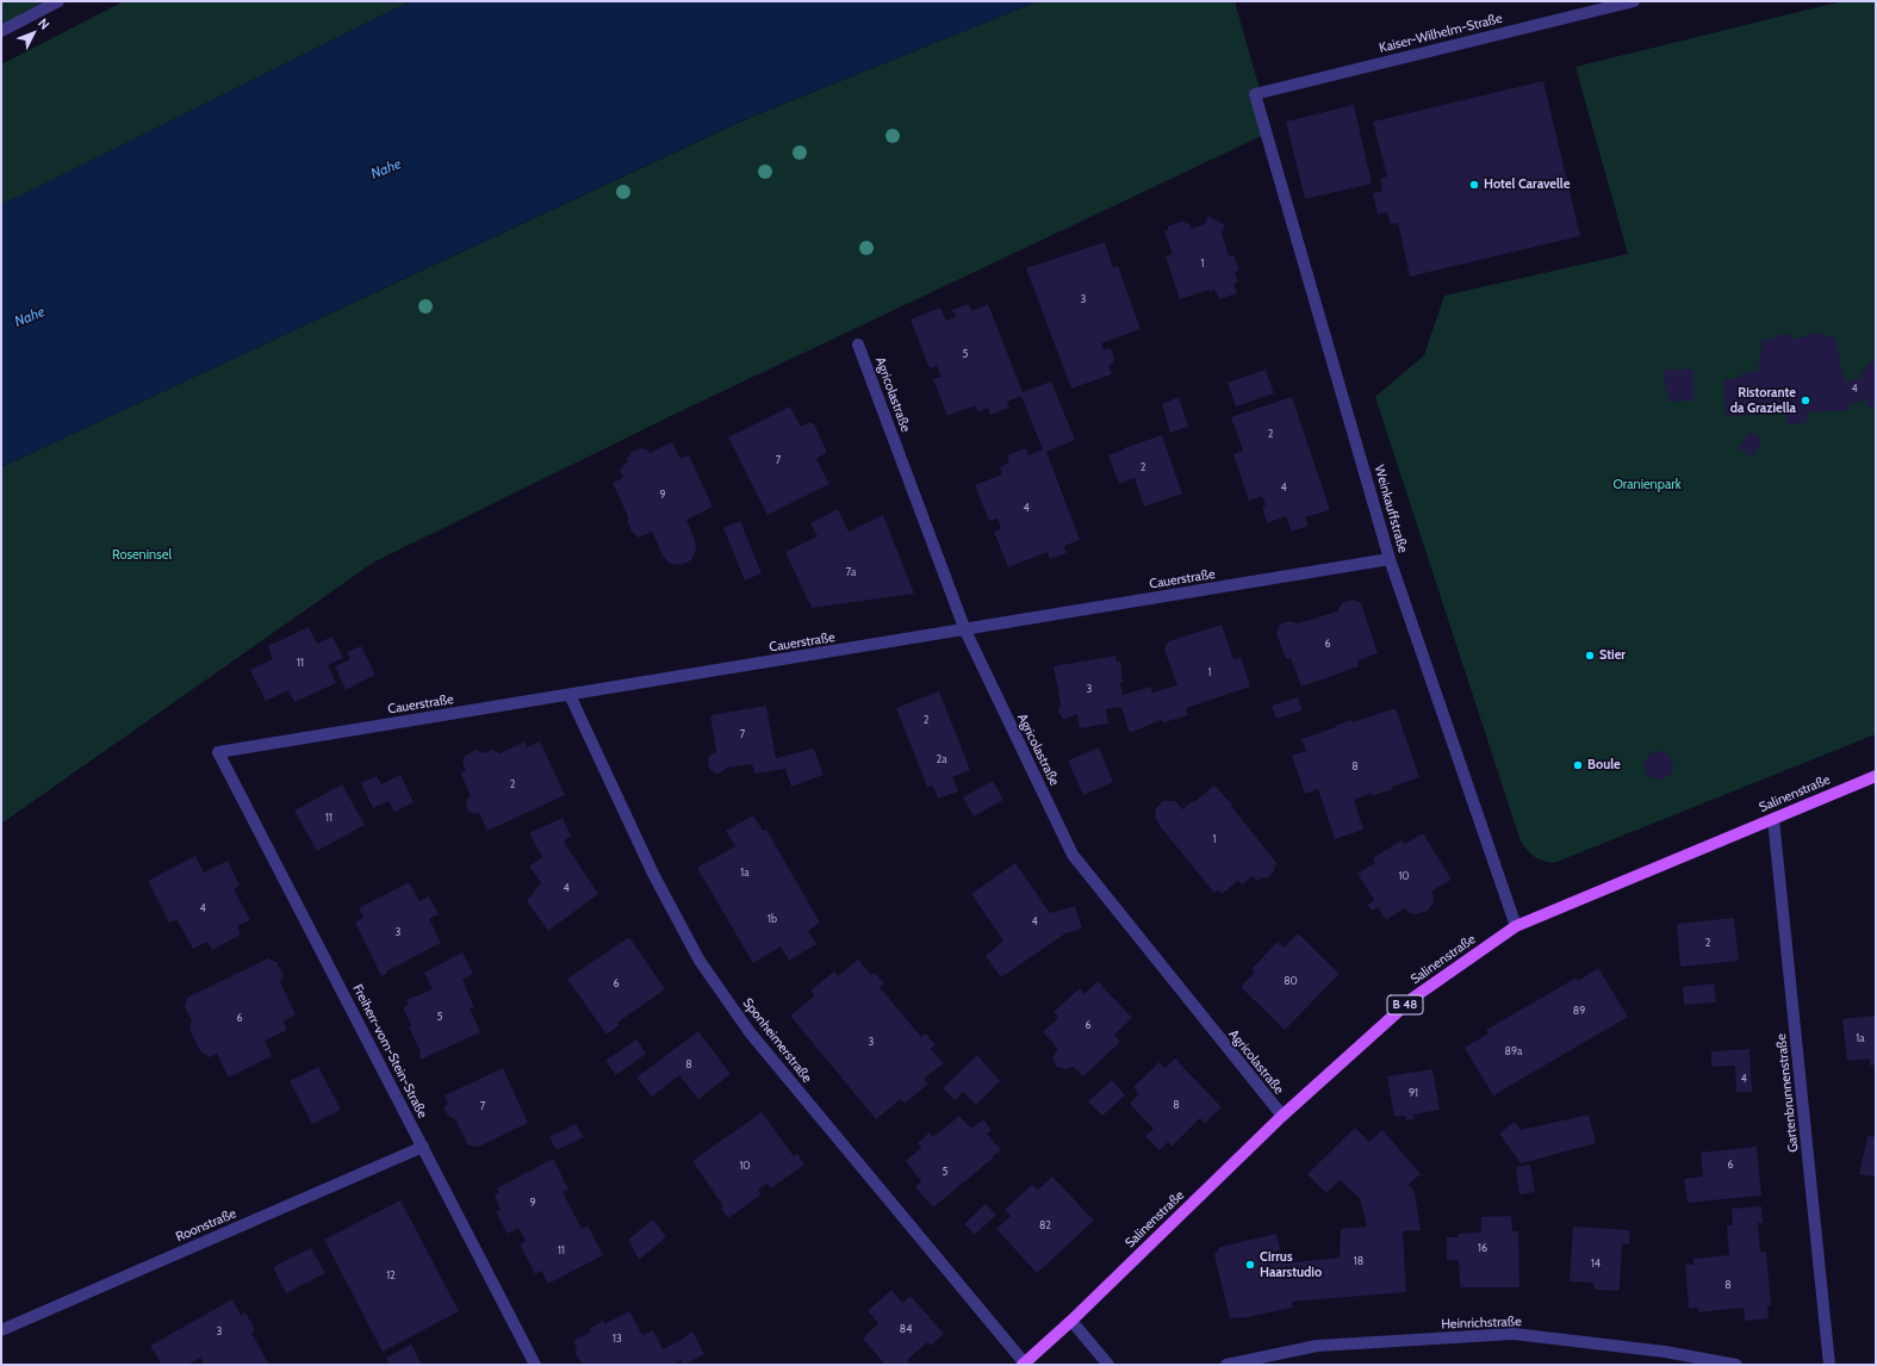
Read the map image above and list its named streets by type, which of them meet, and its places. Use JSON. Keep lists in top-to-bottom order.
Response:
{
  "streets": {
    "main road": ["Salinenstraße", "B 48"],
    "street": [
      "Kaiser-Wilhelm-Straße",
      "Agricolastraße",
      "Weinkauffstraße",
      "Cauerstraße",
      "Sponheimerstraße",
      "Freiherr-vom-Stein-Straße",
      "Gartenbrunnenstraße",
      "Roonstraße",
      "Heinrichstraße"
    ]
  },
  "crossings": [
    ["Kaiser-Wilhelm-Straße", "Weinkauffstraße"],
    ["Agricolastraße", "Cauerstraße"],
    ["Agricolastraße", "Salinenstraße"],
    ["Weinkauffstraße", "Cauerstraße"],
    ["Weinkauffstraße", "Salinenstraße"],
    ["Cauerstraße", "Sponheimerstraße"],
    ["Cauerstraße", "Freiherr-vom-Stein-Straße"],
    ["Salinenstraße", "Sponheimerstraße"],
    ["Salinenstraße", "Gartenbrunnenstraße"],
    ["Freiherr-vom-Stein-Straße", "Roonstraße"]
  ],
  "water": ["Nahe"],
  "parks": ["Oranienpark", "Roseninsel"],
  "places": [
    "Hotel Caravelle",
    "Ristorante da Graziella",
    "Stier",
    "Boule",
    "Cirrus Haarstudio"
  ],
  "house_numbers": [
    "1",
    "3",
    "5",
    "4",
    "2",
    "7",
    "2",
    "4",
    "9",
    "4",
    "7a",
    "6",
    "11",
    "1",
    "3",
    "2",
    "7",
    "2a",
    "8",
    "2",
    "11",
    "1",
    "1a",
    "10",
    "4",
    "4",
    "1b",
    "4",
    "3",
    "2",
    "80",
    "6",
    "89",
    "5",
    "6",
    "6",
    "1a",
    "3",
    "89a",
    "8",
    "4",
    "91",
    "8",
    "7",
    "6",
    "10",
    "5",
    "9",
    "82",
    "16",
    "11",
    "18",
    "14",
    "12",
    "8",
    "84",
    "3",
    "13"
  ],
  "north": "top right"
}
